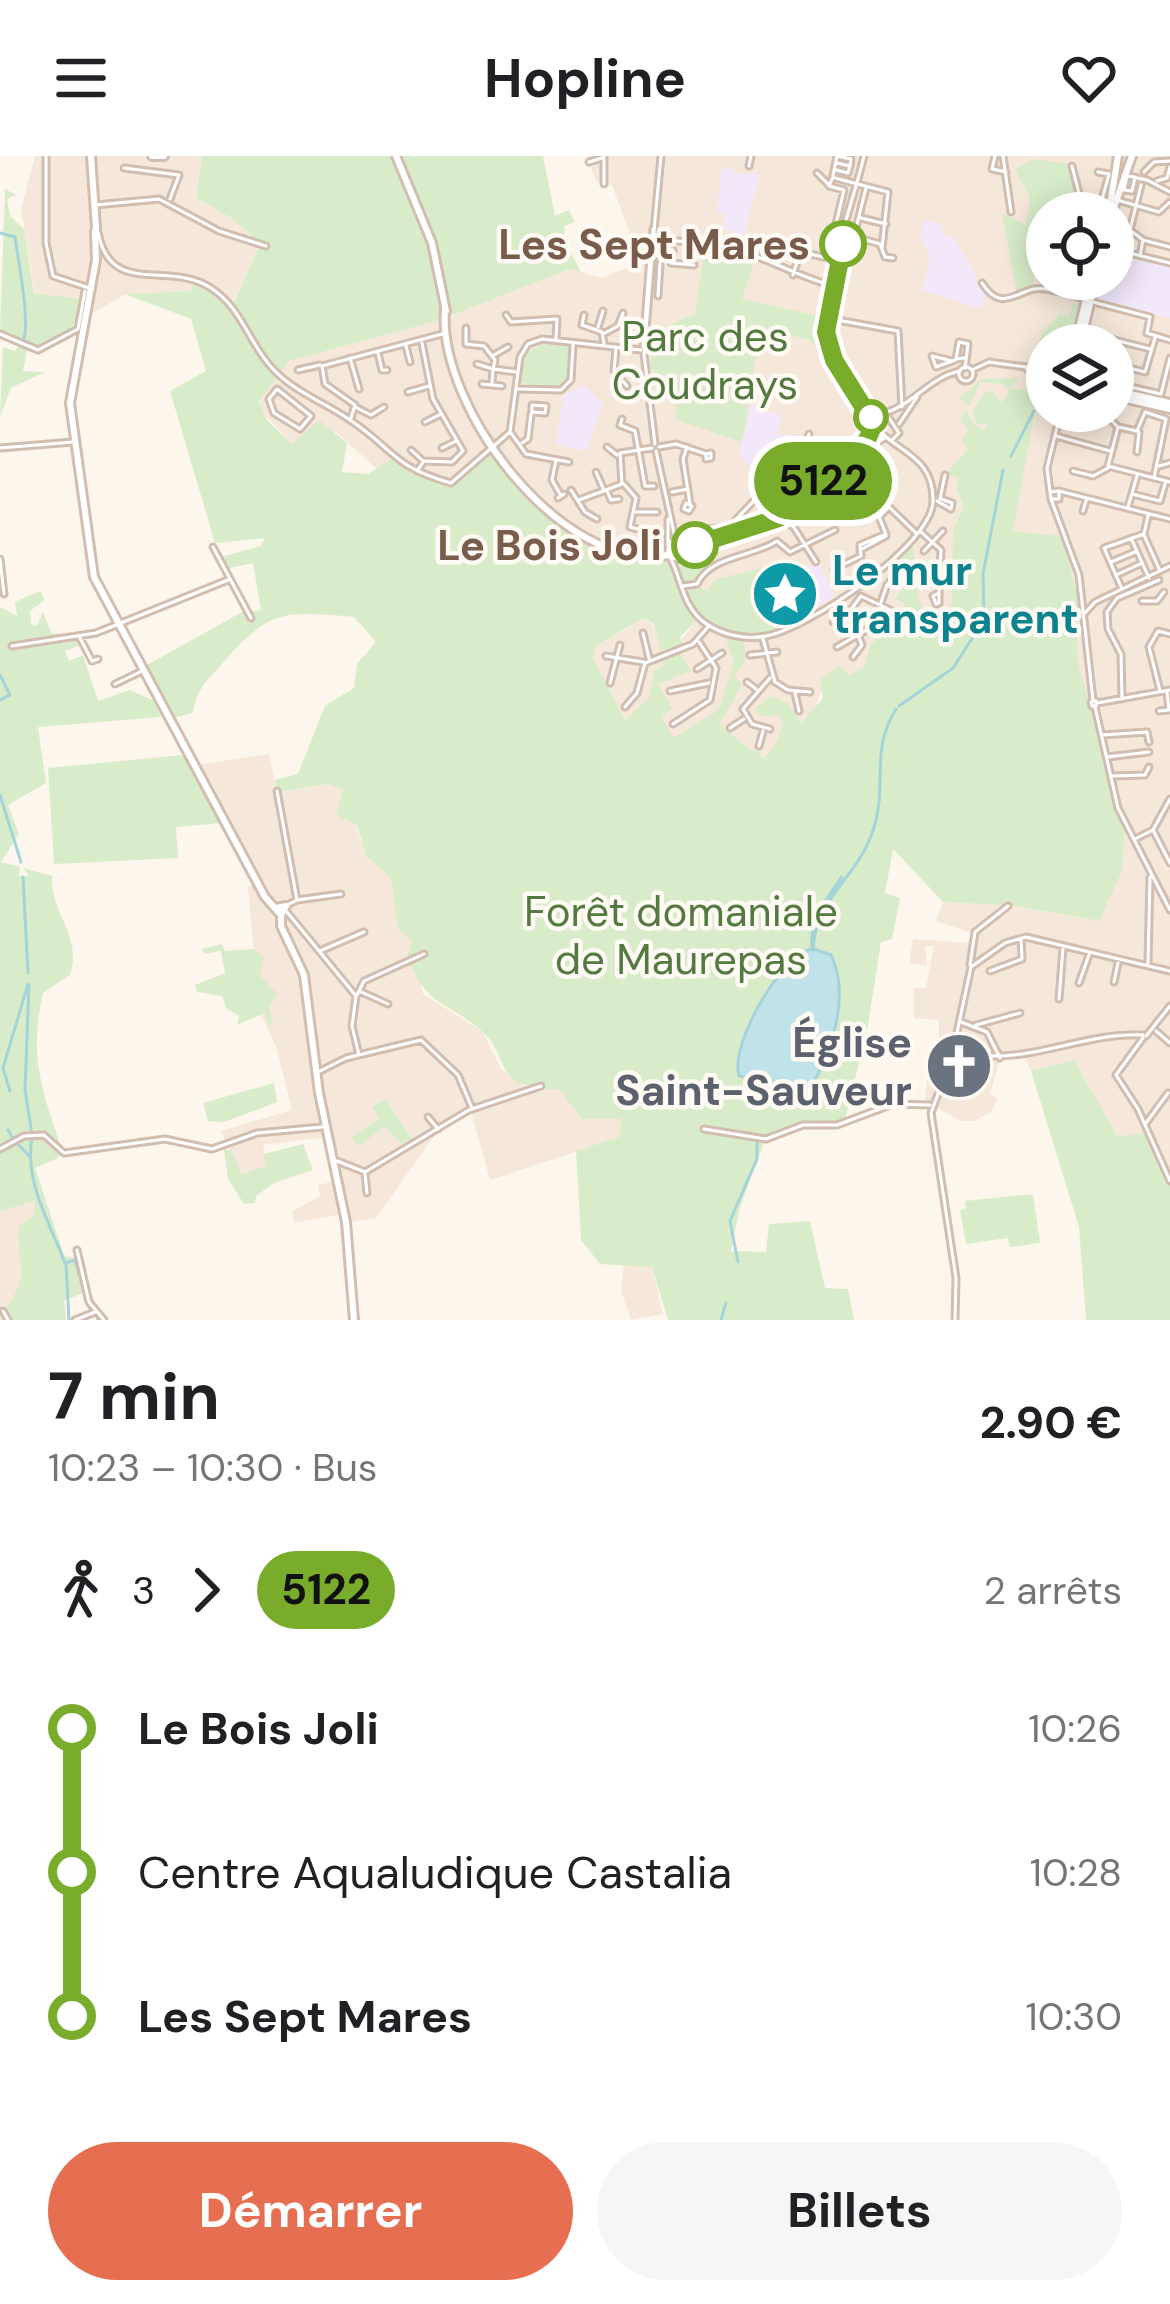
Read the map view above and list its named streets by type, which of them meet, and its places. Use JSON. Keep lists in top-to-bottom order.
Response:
{
  "parks": ["Parc des Coudrays", "Forêt domaniale de Maurepas"],
  "places": {
    "other": ["Les Sept Mares", "Le Bois Joli"],
    "place": ["Le mur transparent"],
    "church": ["Église Saint-Sauveur"]
  },
  "lines": ["bus line 5122"],
  "page": {
    "header": "Hopline",
    "on_map": "5122",
    "heading": ["7 min", "10:23 – 10:30 · Bus", "2.90 €"],
    "legs": ["3", "5122", "2 arrêts"],
    "list": [
      {
        "name": "Le Bois Joli",
        "value": "10:26"
      },
      {
        "name": "Centre Aqualudique Castalia",
        "value": "10:28"
      },
      {
        "name": "Les Sept Mares",
        "value": "10:30"
      }
    ],
    "buttons": ["Démarrer", "Billets"]
  }
}
